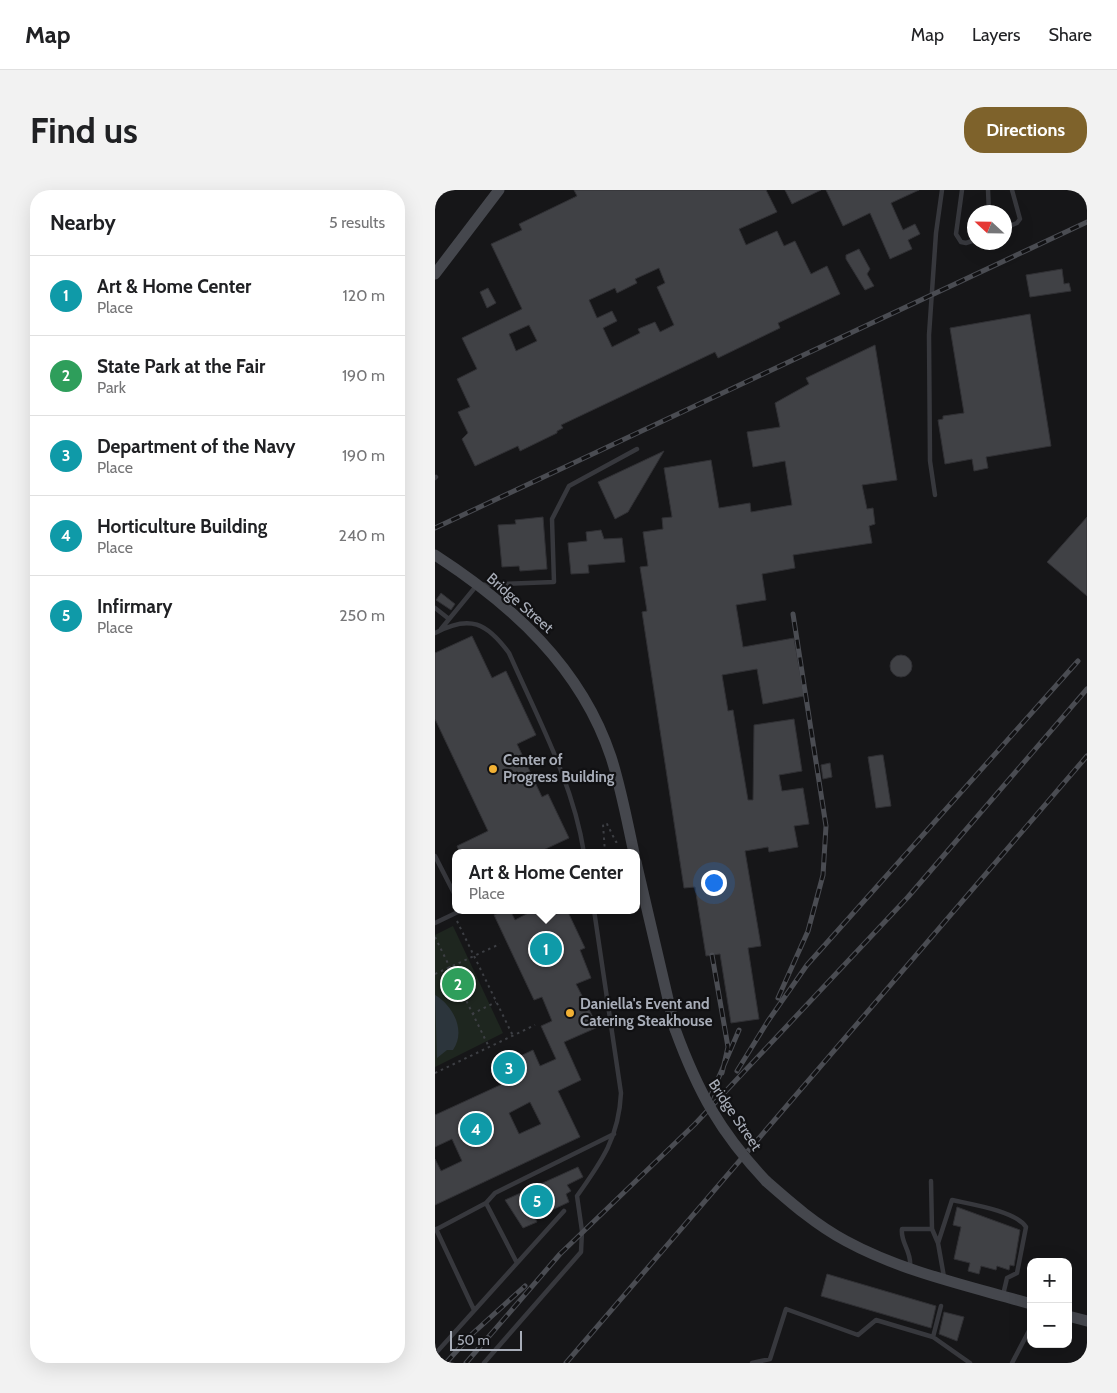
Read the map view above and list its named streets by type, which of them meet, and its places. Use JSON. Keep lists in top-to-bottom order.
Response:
{
  "streets": {
    "main road": ["Bridge Street"]
  },
  "places": ["Center of Progress Building", "Daniella's Event and Catering Steakhouse"],
  "scale_bar": "50 m",
  "north": "left",
  "page": {
    "header": "Map",
    "nav": ["Map", "Layers", "Share"],
    "buttons": "Directions",
    "title": "Find us",
    "heading": ["Nearby", "5 results"],
    "list": [
      {
        "mark": "1",
        "name": "Art & Home Center",
        "note": "Place",
        "value": "120 m"
      },
      {
        "mark": "2",
        "name": "State Park at the Fair",
        "note": "Park",
        "value": "190 m"
      },
      {
        "mark": "3",
        "name": "Department of the Navy",
        "note": "Place",
        "value": "190 m"
      },
      {
        "mark": "4",
        "name": "Horticulture Building",
        "note": "Place",
        "value": "240 m"
      },
      {
        "mark": "5",
        "name": "Infirmary",
        "note": "Place",
        "value": "250 m"
      }
    ],
    "popup": ["Art & Home Center", "Place"],
    "pins": [
      "1",
      "2",
      "3",
      "4",
      "5"
    ],
    "map_buttons": ["+", "−"],
    "scale": "50 m"
  }
}
